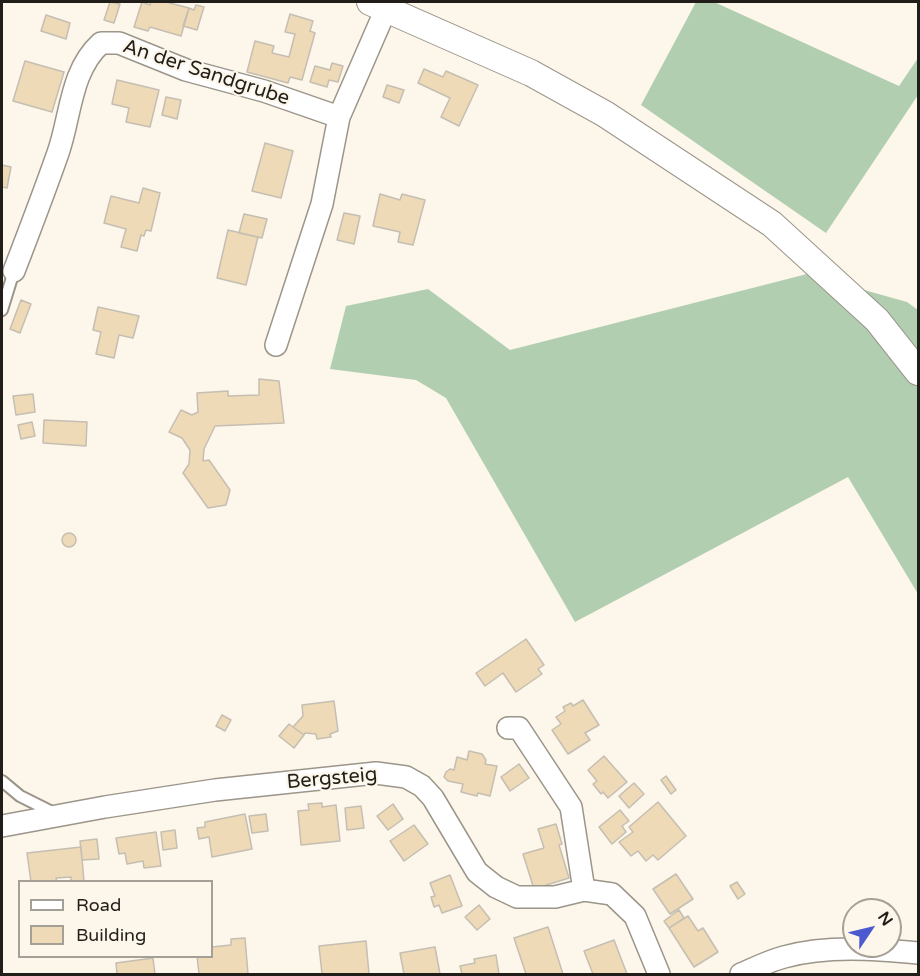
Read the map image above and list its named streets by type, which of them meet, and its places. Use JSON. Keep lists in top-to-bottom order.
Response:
{
  "streets": {
    "street": ["An der Sandgrube", "Bergsteig"]
  },
  "legend": ["Road", "Building"],
  "north": "top right"
}
